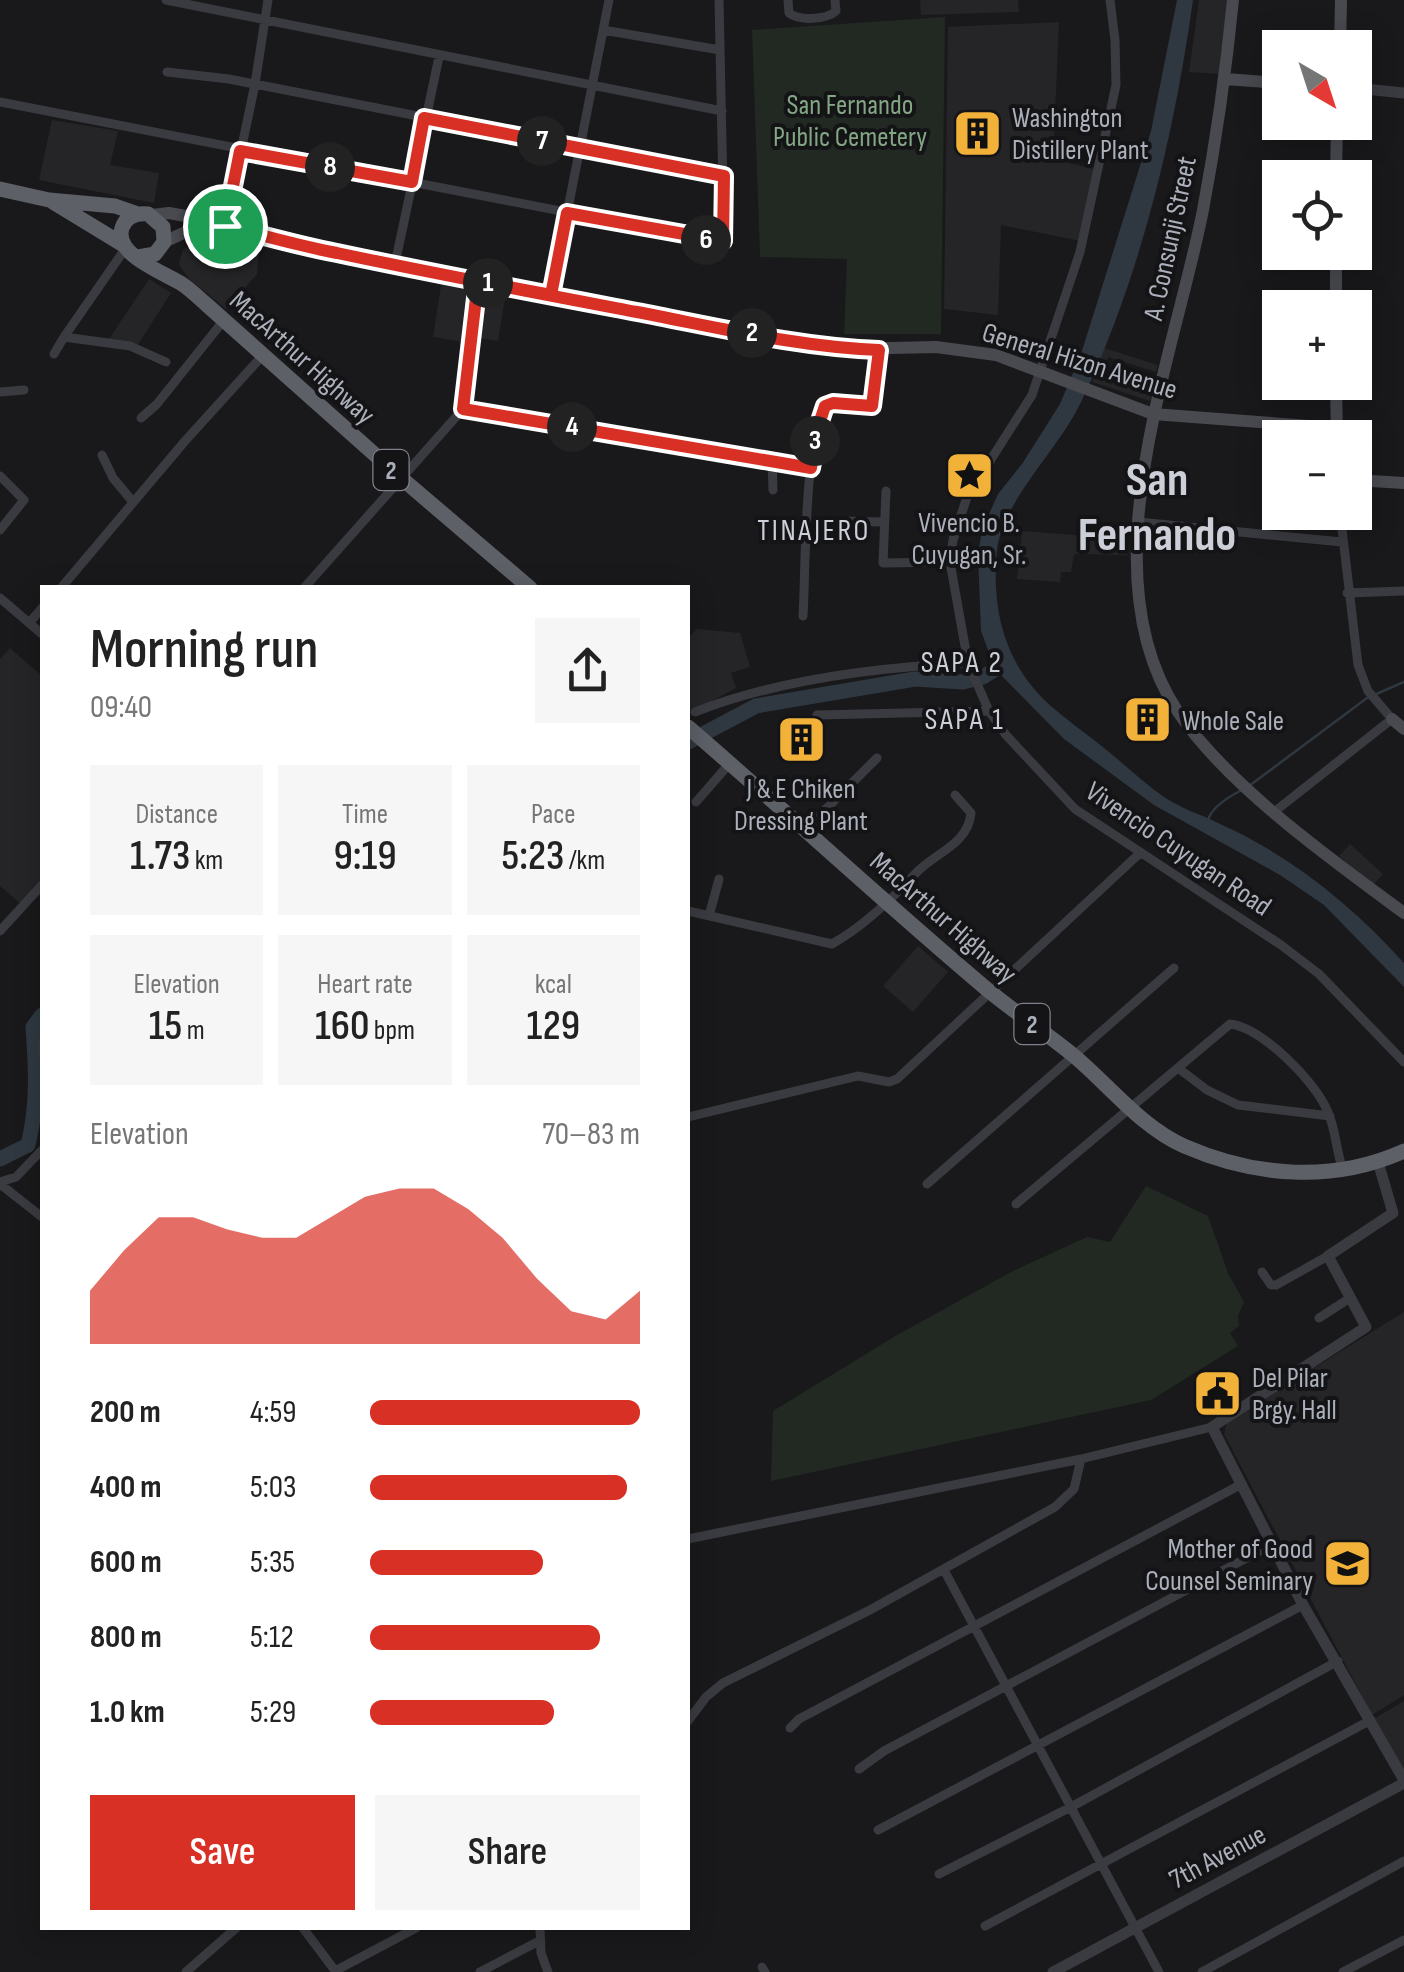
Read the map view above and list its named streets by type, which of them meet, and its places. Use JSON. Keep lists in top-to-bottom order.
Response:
{
  "streets": {
    "highway": ["MacArthur Highway", "2"],
    "main road": ["A. Consunji Street", "General Hizon Avenue"],
    "street": ["Vivencio Cuyugan Road", "7th Avenue"]
  },
  "crossings": [
    ["A. Consunji Street", "General Hizon Avenue"],
    ["MacArthur Highway", "General Hizon Avenue"],
    ["General Hizon Avenue", "Vivencio Cuyugan Road"]
  ],
  "districts": [
    "San Fernando",
    "TINAJERO",
    "SAPA 2",
    "SAPA 1"
  ],
  "parks": ["San Fernando Public Cemetery"],
  "places": {
    "building": ["Washington Distillery Plant", "Whole Sale", "J & E Chiken Dressing Plant"],
    "place": ["Vivencio B. Cuyugan, Sr."],
    "public building": ["Del Pilar Brgy. Hall"],
    "school or university": ["Mother of Good Counsel Seminary"]
  },
  "north": "bottom right",
  "page": {
    "map_buttons": ["+", "−"],
    "pins": [
      "7",
      "8",
      "6",
      "1",
      "2",
      "4",
      "3"
    ],
    "heading": ["Morning run", "09:40"],
    "stats": [
      ["Distance", "1.73 km"],
      ["Time", "9:19"],
      ["Pace", "5:23 /km"],
      ["Elevation", "15 m"],
      ["Heart rate", "160 bpm"],
      ["kcal", "129"]
    ],
    "chart": ["Elevation", "70–83 m"],
    "list": [
      {
        "name": "200 m",
        "note": "4:59"
      },
      {
        "name": "400 m",
        "note": "5:03"
      },
      {
        "name": "600 m",
        "note": "5:35"
      },
      {
        "name": "800 m",
        "note": "5:12"
      },
      {
        "name": "1.0 km",
        "note": "5:29"
      }
    ],
    "buttons": ["Save", "Share"]
  }
}
